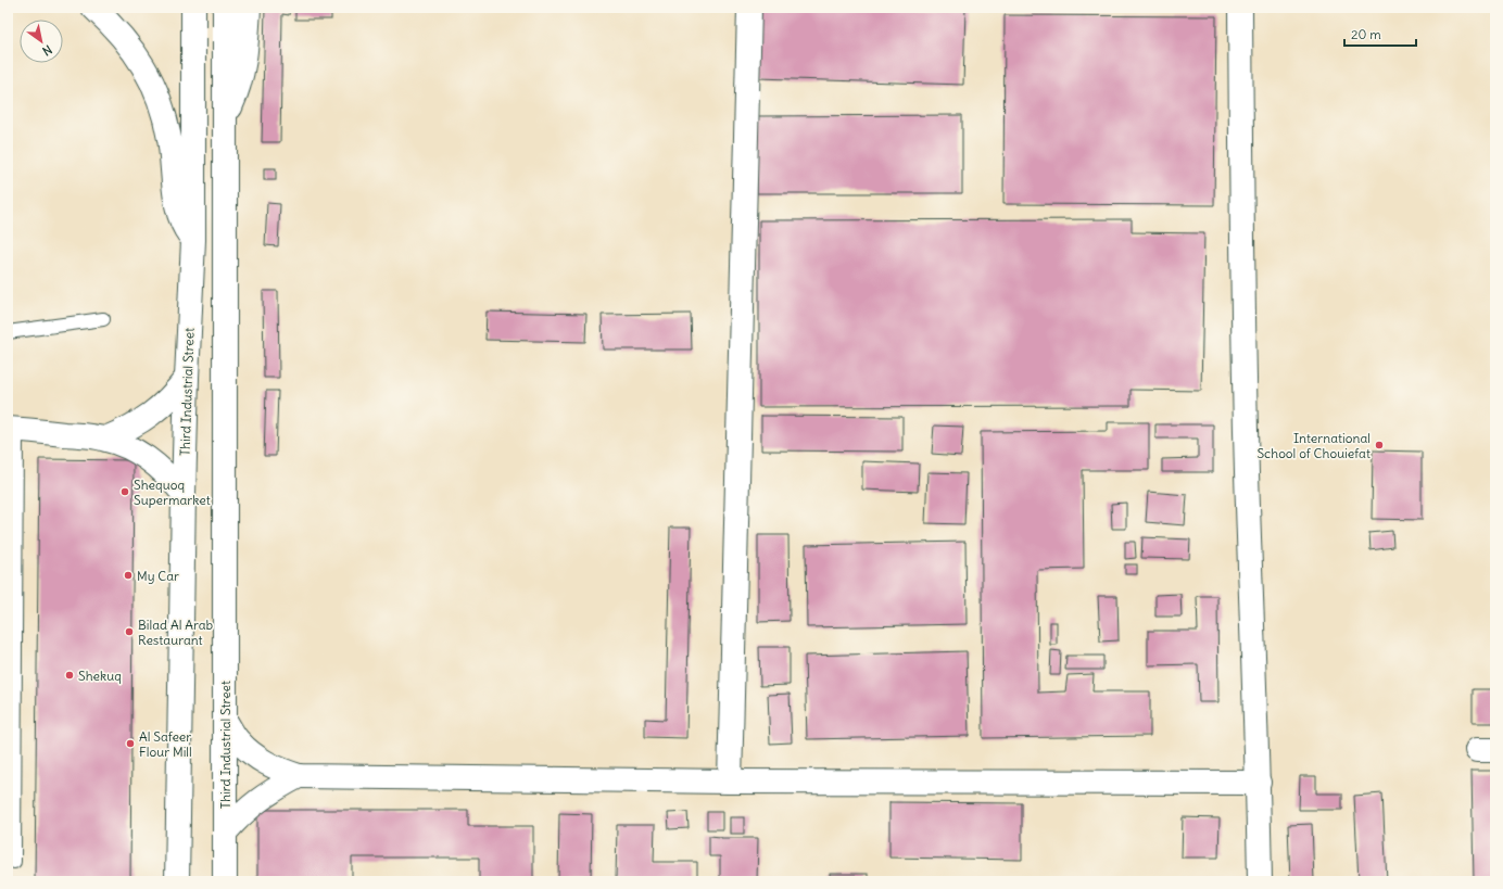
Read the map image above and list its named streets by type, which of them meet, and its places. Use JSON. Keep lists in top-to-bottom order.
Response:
{
  "streets": {
    "street": ["Third Industrial Street"]
  },
  "places": [
    "International School of Chouiefat",
    "Shequoq Supermarket",
    "My Car",
    "Bilad Al Arab Restaurant",
    "Shekuq",
    "Al Safeer Flour Mill"
  ],
  "scale_bar": "20 m",
  "north": "bottom right"
}
